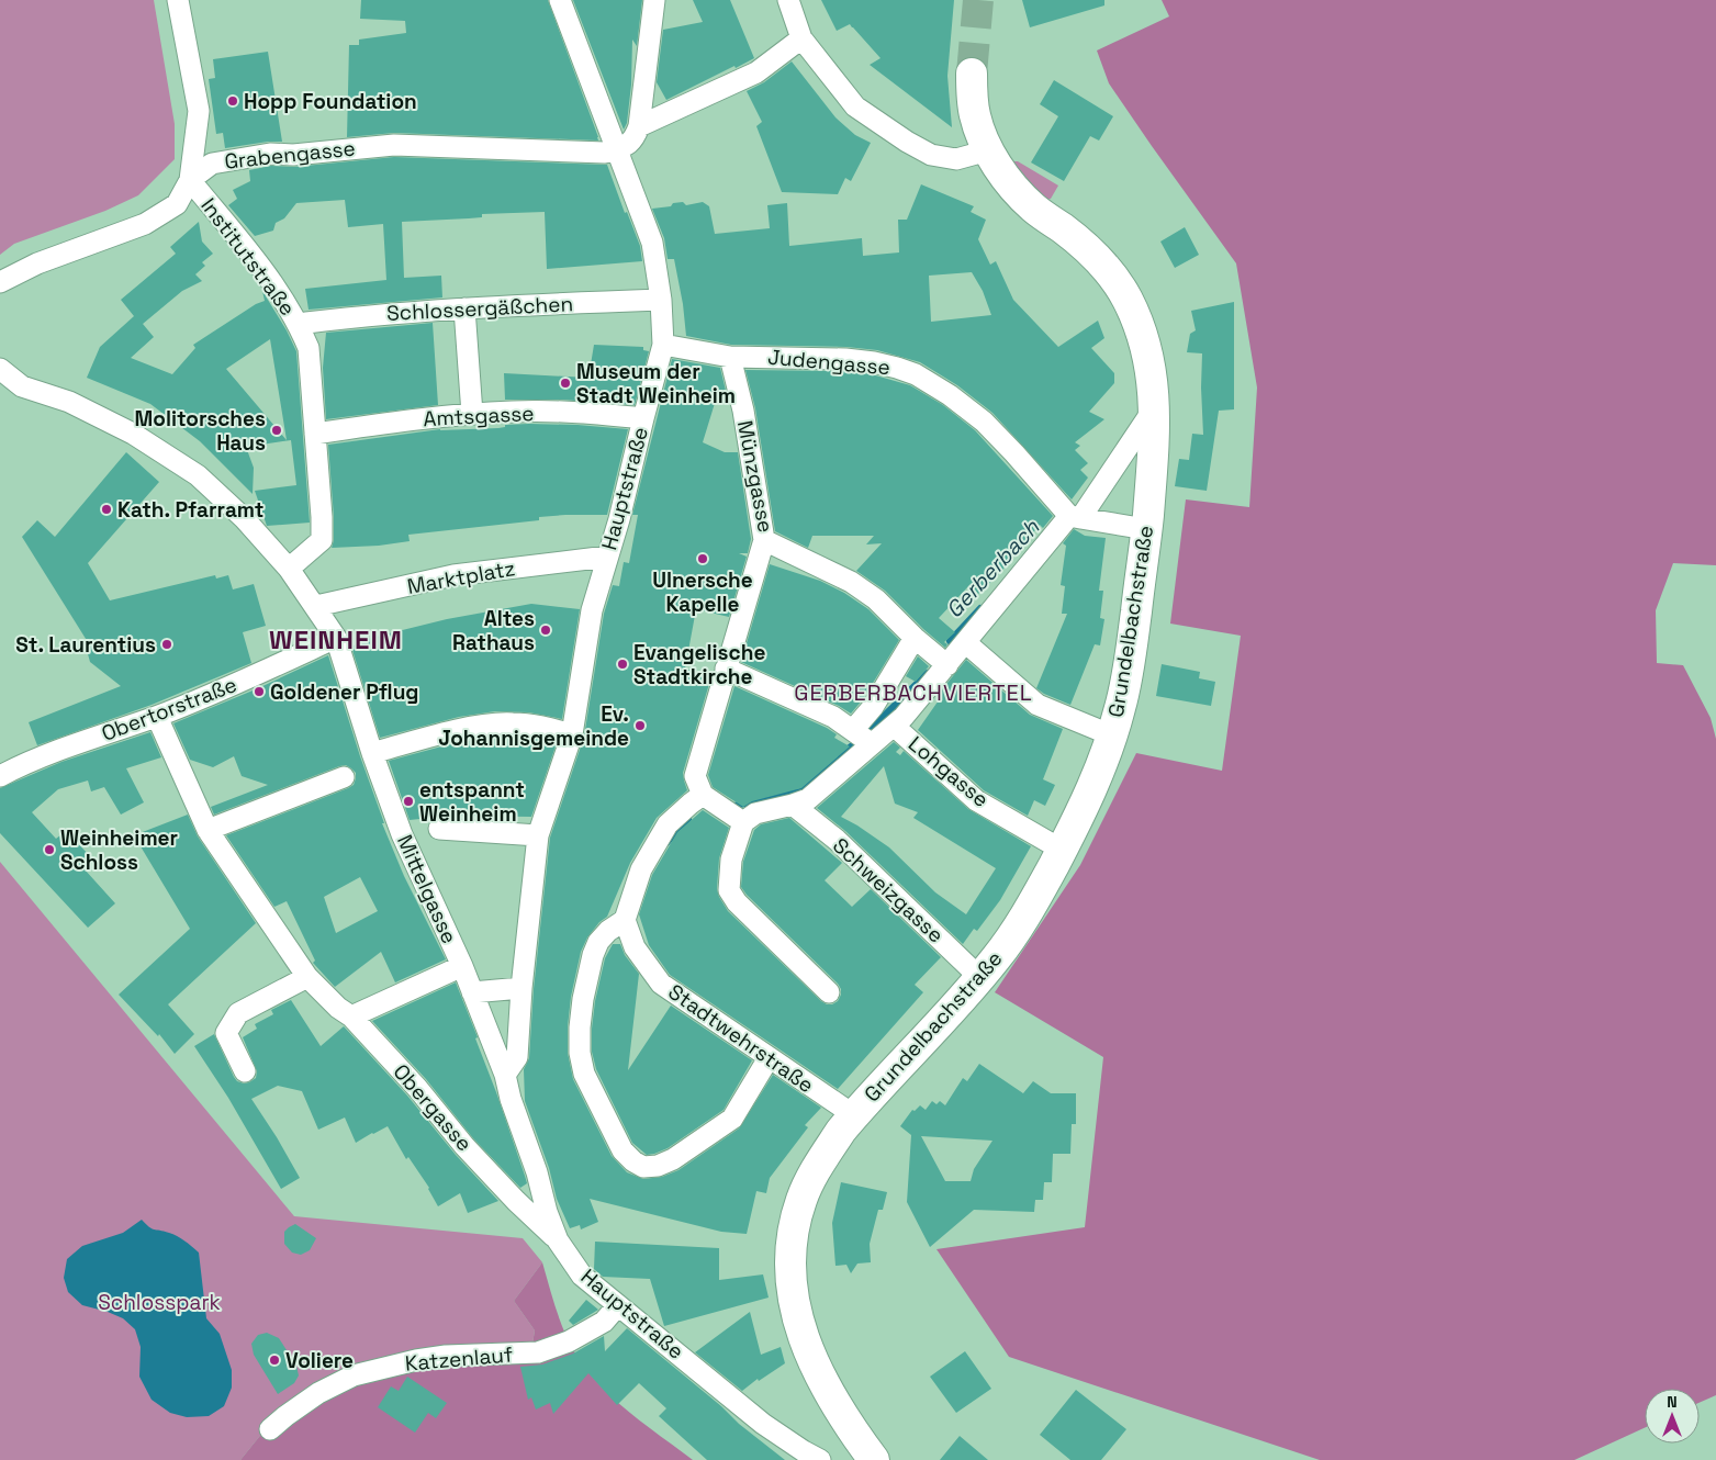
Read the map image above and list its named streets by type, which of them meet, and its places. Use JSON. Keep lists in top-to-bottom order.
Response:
{
  "streets": {
    "main road": ["Grundelbachstraße"],
    "street": [
      "Grabengasse",
      "Institutstraße",
      "Schlossergäßchen",
      "Judengasse",
      "Amtsgasse",
      "Münzgasse",
      "Hauptstraße",
      "Marktplatz",
      "Obertorstraße",
      "Lohgasse",
      "Mittelgasse",
      "Schweizgasse",
      "Stadtwehrstraße",
      "Obergasse",
      "Katzenlauf"
    ]
  },
  "crossings": [
    ["Grabengasse", "Institutstraße"],
    ["Grabengasse", "Hauptstraße"],
    ["Institutstraße", "Schlossergäßchen"],
    ["Institutstraße", "Amtsgasse"],
    ["Institutstraße", "Mittelgasse"],
    ["Schlossergäßchen", "Hauptstraße"],
    ["Judengasse", "Münzgasse"],
    ["Judengasse", "Hauptstraße"],
    ["Amtsgasse", "Hauptstraße"],
    ["Hauptstraße", "Marktplatz"],
    ["Hauptstraße", "Mittelgasse"],
    ["Hauptstraße", "Obergasse"],
    ["Hauptstraße", "Katzenlauf"],
    ["Marktplatz", "Mittelgasse"],
    ["Grundelbachstraße", "Lohgasse"],
    ["Grundelbachstraße", "Schweizgasse"],
    ["Grundelbachstraße", "Stadtwehrstraße"],
    ["Obertorstraße", "Mittelgasse"],
    ["Obertorstraße", "Obergasse"]
  ],
  "districts": ["WEINHEIM", "GERBERBACHVIERTEL"],
  "water": ["Gerberbach"],
  "parks": ["Schlosspark"],
  "places": [
    "Hopp Foundation",
    "Museum der Stadt Weinheim",
    "Molitorsches Haus",
    "Kath. Pfarramt",
    "Ulnersche Kapelle",
    "Altes Rathaus",
    "St. Laurentius",
    "Evangelische Stadtkirche",
    "Goldener Pflug",
    "Ev. Johannisgemeinde",
    "entspannt Weinheim",
    "Weinheimer Schloss",
    "Voliere"
  ],
  "north": "top"
}
